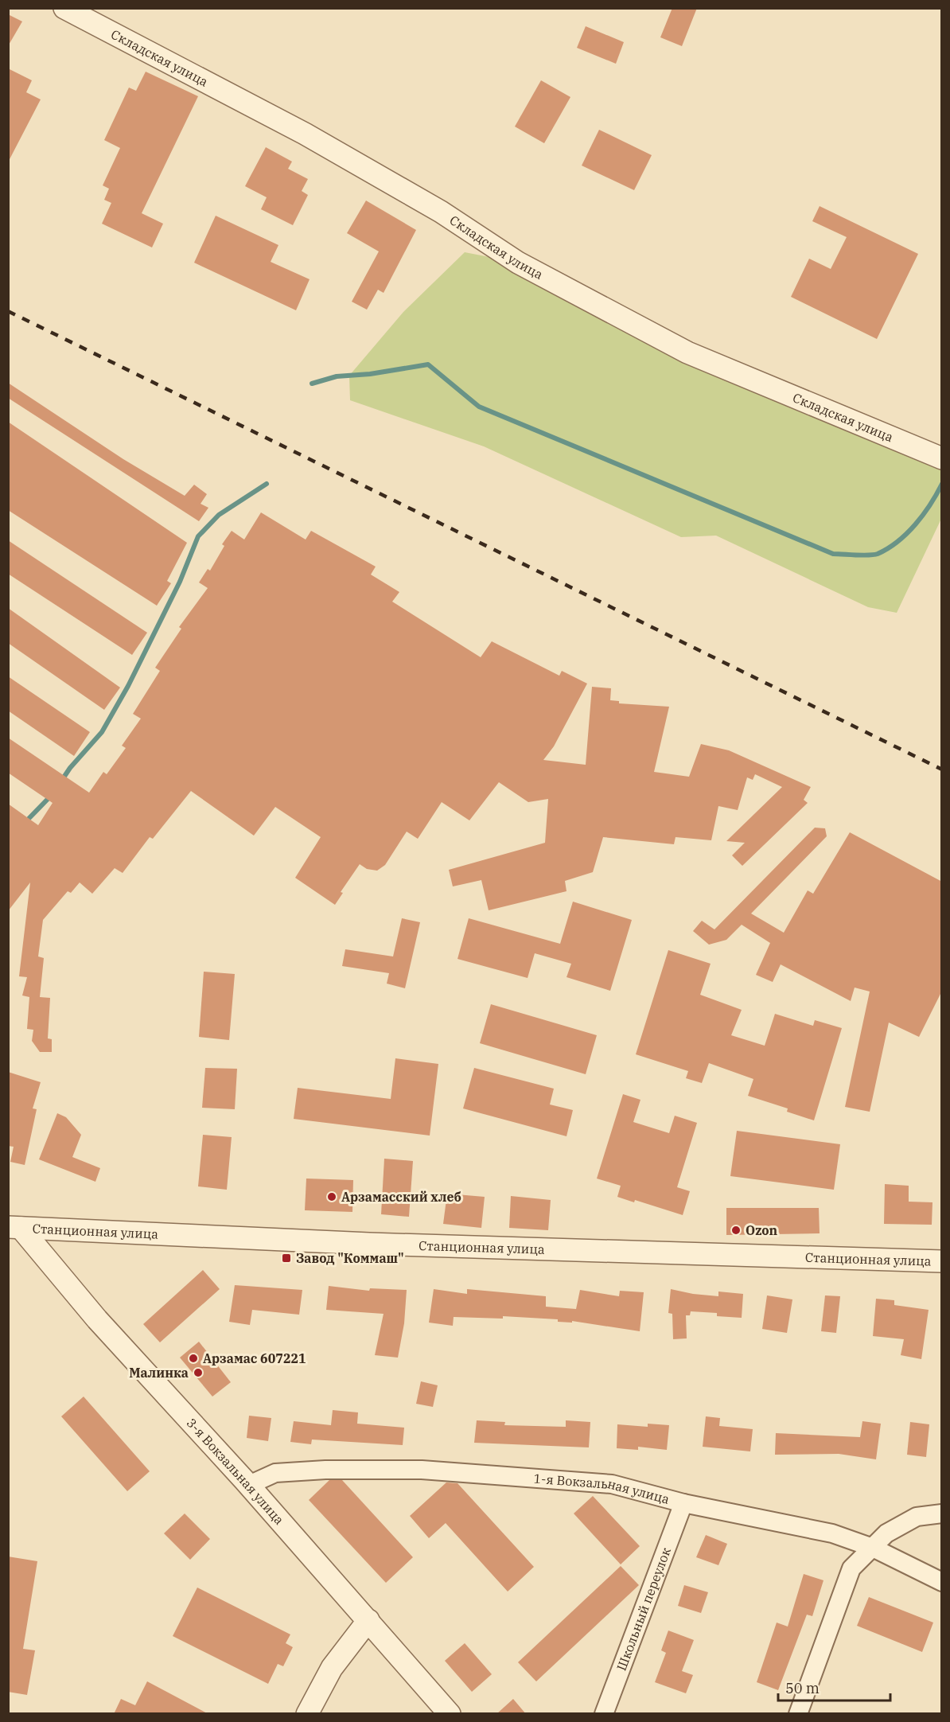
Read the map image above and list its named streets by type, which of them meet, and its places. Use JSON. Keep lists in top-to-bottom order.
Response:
{
  "streets": {
    "street": [
      "Складская улица",
      "Станционная улица",
      "3-я Вокзальная улица",
      "1-я Вокзальная улица",
      "Школьный переулок"
    ]
  },
  "crossings": [
    ["Станционная улица", "3-я Вокзальная улица"],
    ["3-я Вокзальная улица", "1-я Вокзальная улица"],
    ["1-я Вокзальная улица", "Школьный переулок"]
  ],
  "places": {
    "other": [
      "Арзамасский хлеб",
      "Ozon",
      "Арзамас 607221",
      "Малинка"
    ],
    "transit": ["Завод \"Коммаш\""]
  },
  "scale_bar": "50 m"
}
